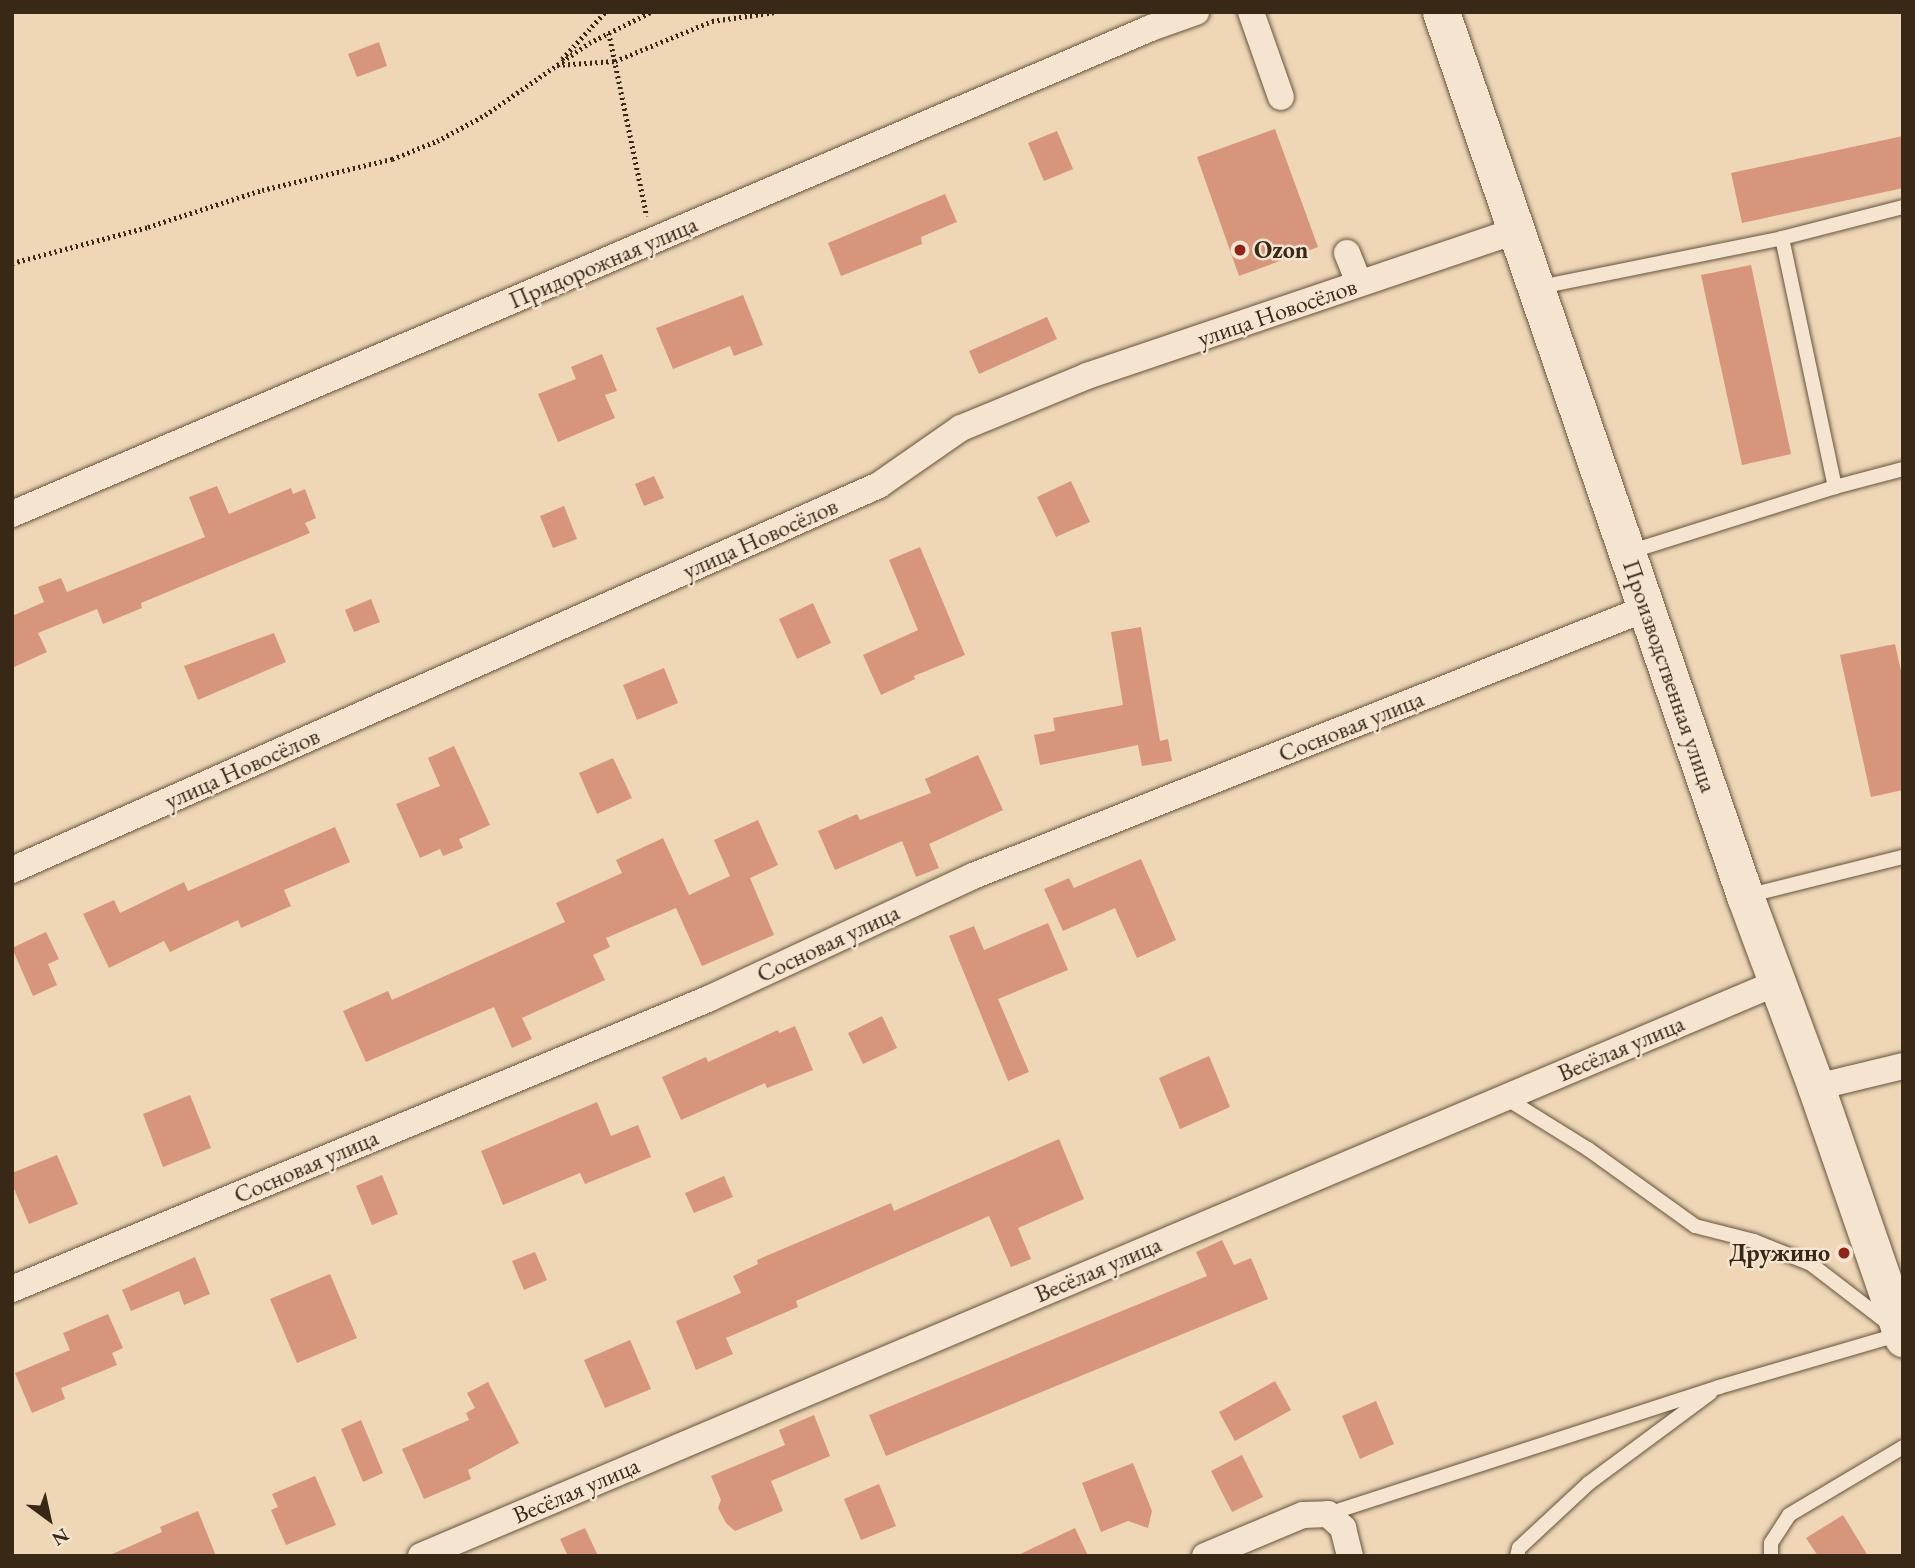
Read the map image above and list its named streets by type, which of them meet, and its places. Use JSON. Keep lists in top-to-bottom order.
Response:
{
  "streets": {
    "street": [
      "Придорожная улица",
      "улица Новосёлов",
      "Производственная улица",
      "Сосновая улица",
      "Весёлая улица"
    ]
  },
  "crossings": [
    ["улица Новосёлов", "Производственная улица"],
    ["Производственная улица", "Сосновая улица"],
    ["Производственная улица", "Весёлая улица"]
  ],
  "places": ["Ozon", "Дружино"],
  "north": "bottom right"
}
